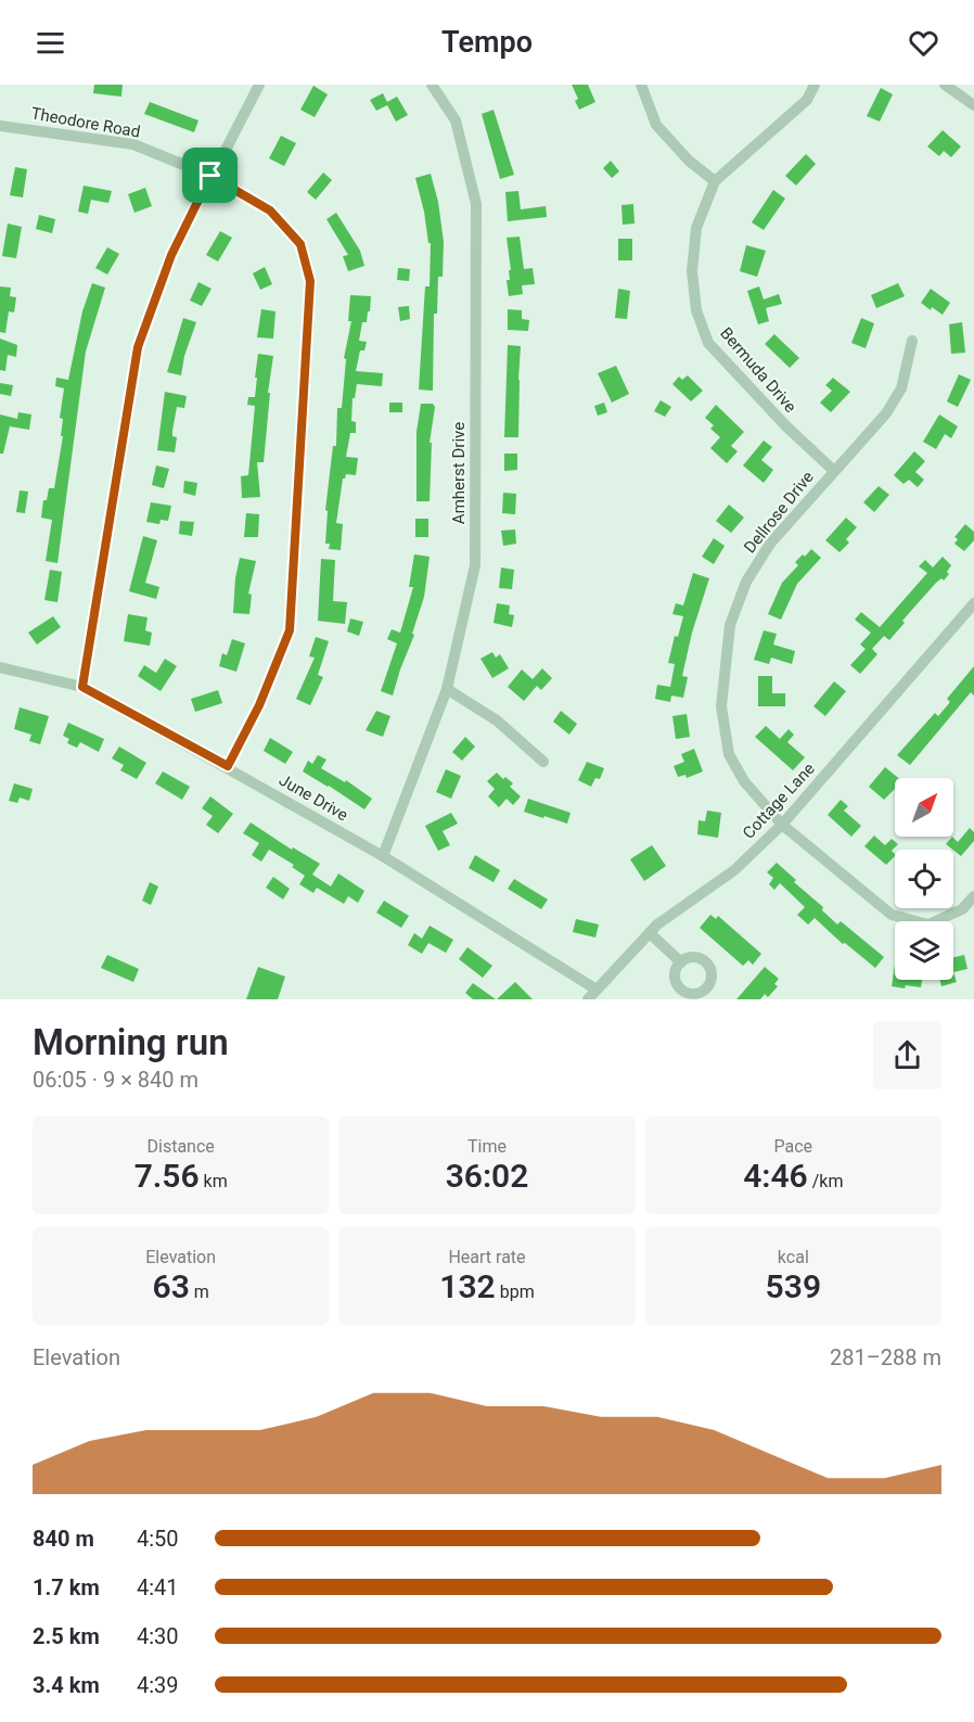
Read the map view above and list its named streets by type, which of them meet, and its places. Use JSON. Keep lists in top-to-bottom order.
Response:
{
  "streets": {
    "street": [
      "Theodore Road",
      "Bermuda Drive",
      "Amherst Drive",
      "Dellrose Drive",
      "June Drive",
      "Cottage Lane"
    ]
  },
  "crossings": [
    ["Theodore Road", "June Drive"],
    ["Bermuda Drive", "Dellrose Drive"],
    ["Amherst Drive", "June Drive"],
    ["Dellrose Drive", "Cottage Lane"],
    ["June Drive", "Cottage Lane"]
  ],
  "north": "top right",
  "page": {
    "header": "Tempo",
    "heading": ["Morning run", "06:05 · 9 × 840 m"],
    "stats": [
      ["Distance", "7.56 km"],
      ["Time", "36:02"],
      ["Pace", "4:46 /km"],
      ["Elevation", "63 m"],
      ["Heart rate", "132 bpm"],
      ["kcal", "539"]
    ],
    "chart": ["Elevation", "281–288 m"],
    "list": [
      {
        "name": "840 m",
        "note": "4:50"
      },
      {
        "name": "1.7 km",
        "note": "4:41"
      },
      {
        "name": "2.5 km",
        "note": "4:30"
      },
      {
        "name": "3.4 km",
        "note": "4:39"
      }
    ]
  }
}
